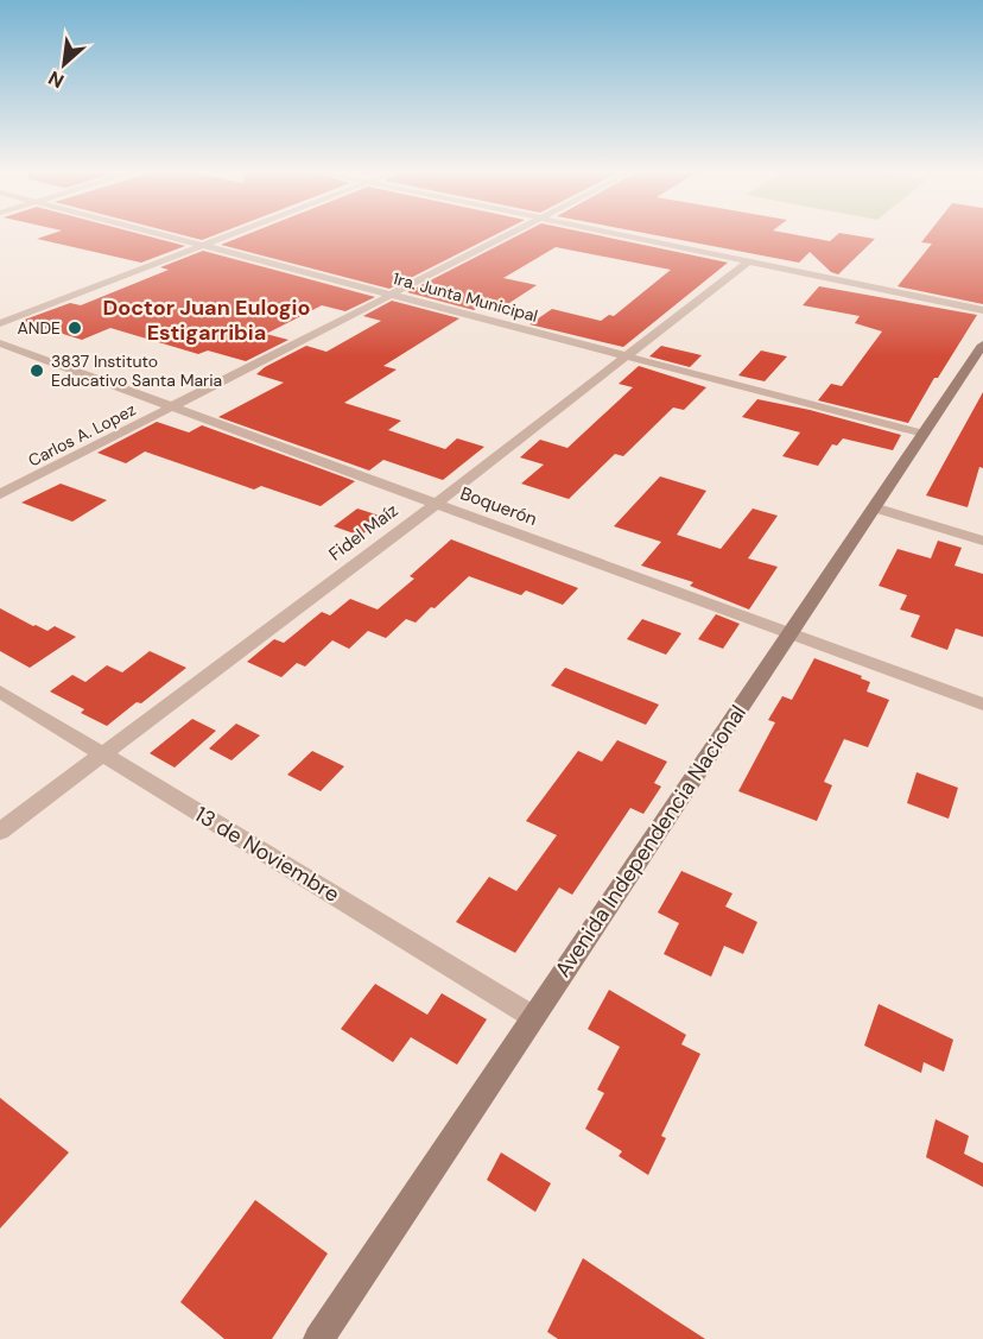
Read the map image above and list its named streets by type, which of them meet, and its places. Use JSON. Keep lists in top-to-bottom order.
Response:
{
  "streets": {
    "main road": ["Avenida Independencia Nacional"],
    "street": [
      "1ra. Junta Municipal",
      "Carlos A. Lopez",
      "Boquerón",
      "Fidel Maíz",
      "13 de Noviembre"
    ]
  },
  "crossings": [
    ["1ra. Junta Municipal", "Carlos A. Lopez"],
    ["1ra. Junta Municipal", "Fidel Maíz"],
    ["1ra. Junta Municipal", "Avenida Independencia Nacional"],
    ["Carlos A. Lopez", "Boquerón"],
    ["Boquerón", "Fidel Maíz"],
    ["Boquerón", "Avenida Independencia Nacional"],
    ["Fidel Maíz", "13 de Noviembre"],
    ["Avenida Independencia Nacional", "13 de Noviembre"]
  ],
  "districts": ["Doctor Juan Eulogio Estigarribia"],
  "places": ["ANDE", "3837 Instituto Educativo Santa Maria"],
  "north": "bottom left"
}
